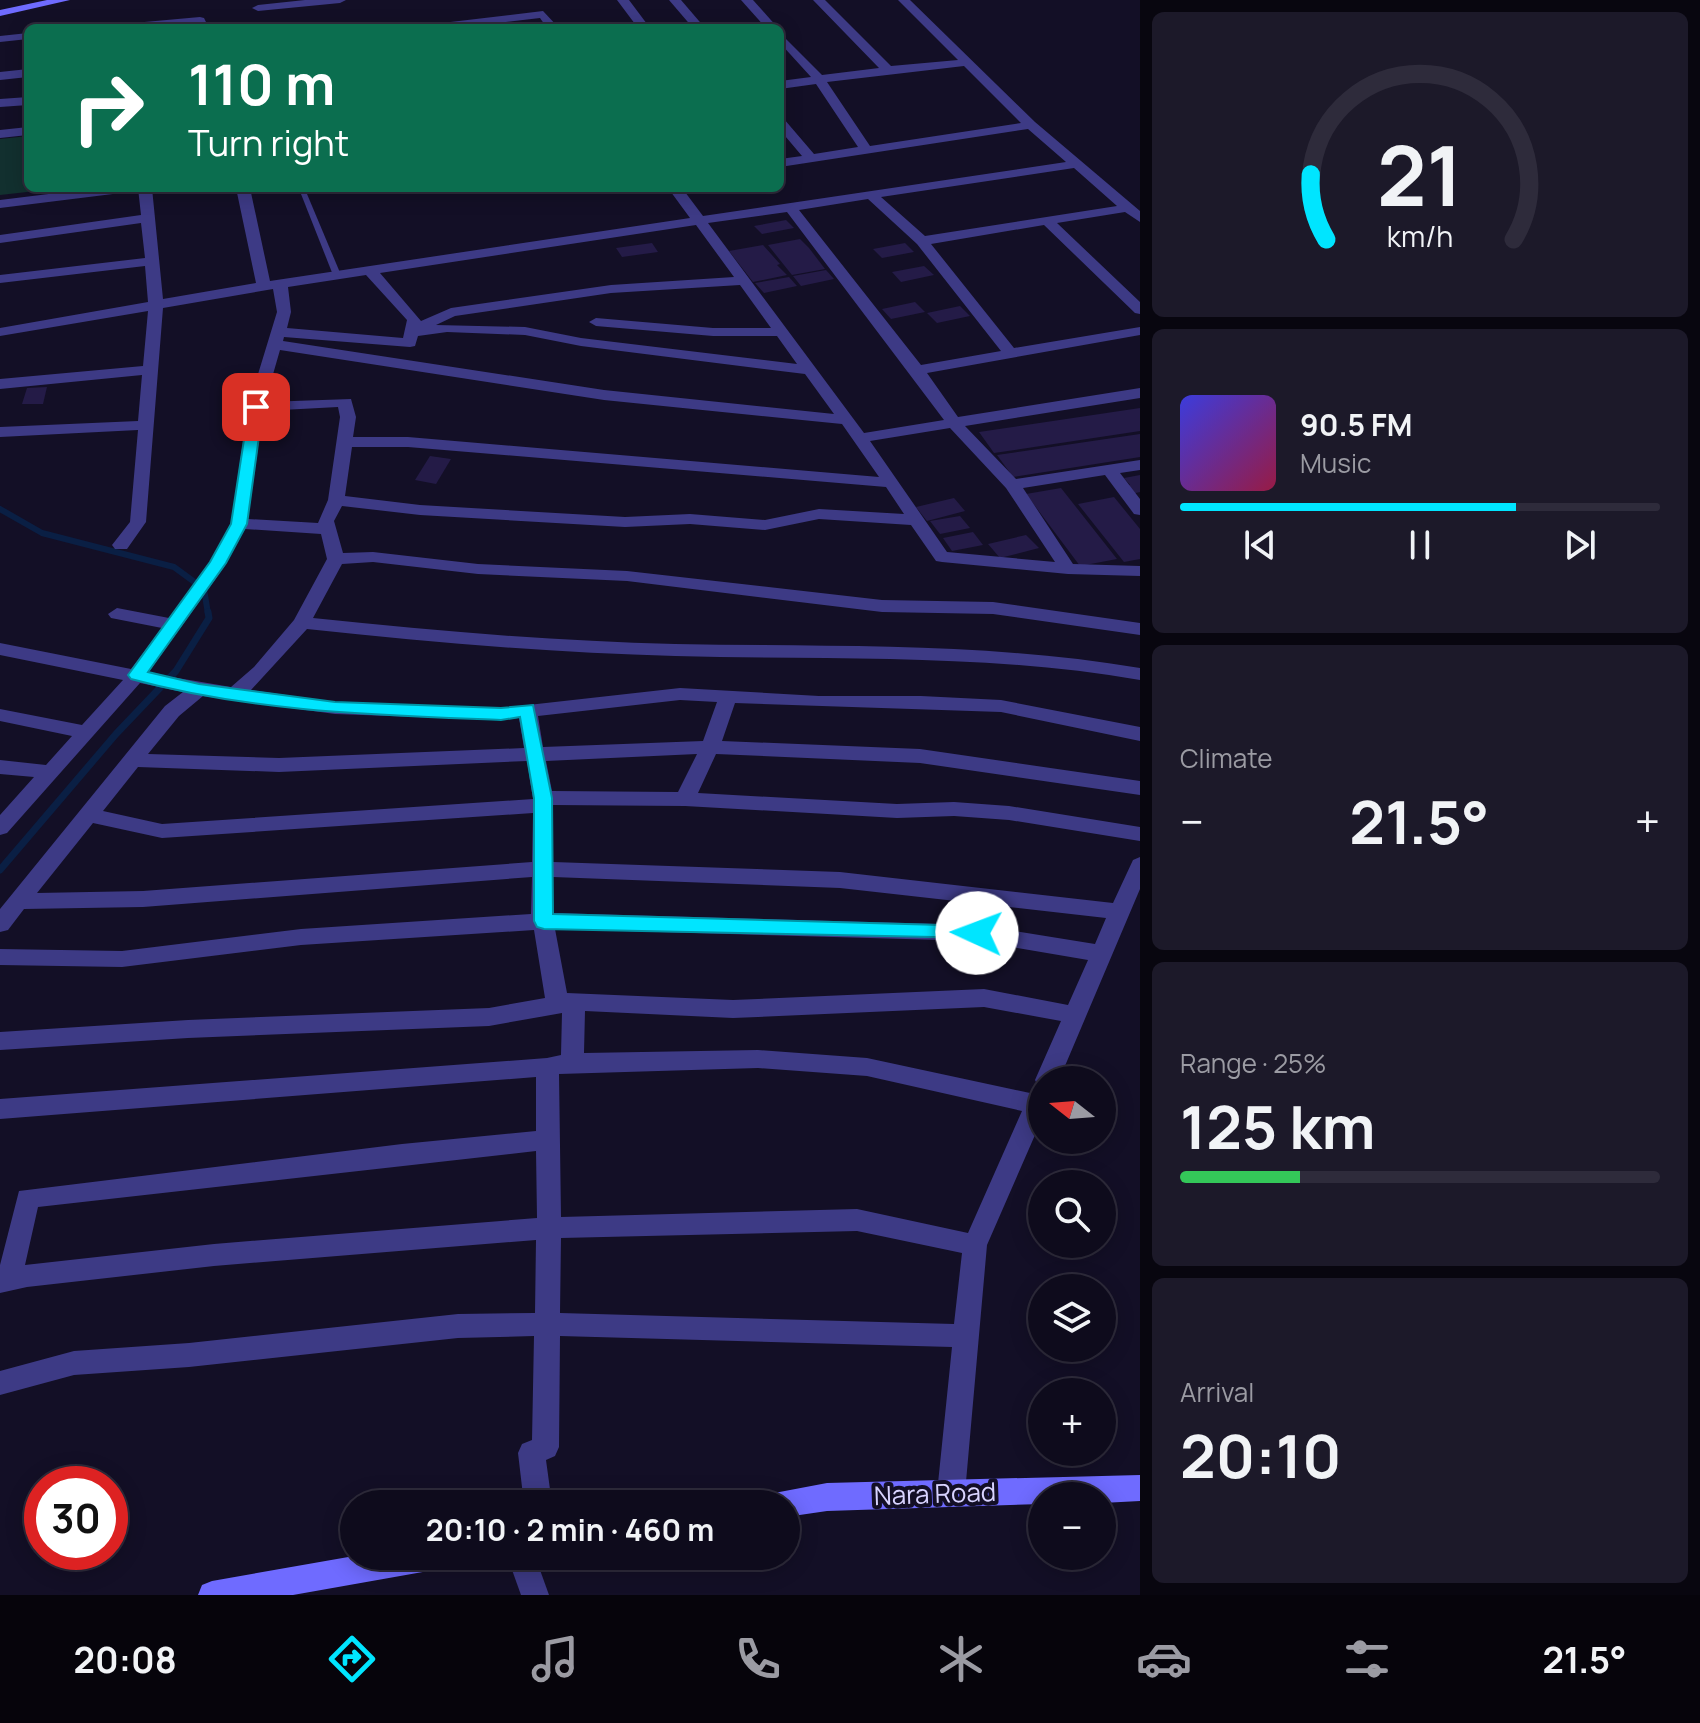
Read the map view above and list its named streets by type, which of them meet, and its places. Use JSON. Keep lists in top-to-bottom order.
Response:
{
  "streets": {
    "main road": ["Nara Road"]
  },
  "north": "left",
  "page": {
    "turn": ["110 m", "Turn right"],
    "song": ["90.5 FM", "Music"],
    "tile": [
      "Climate",
      ["Range · 25%", "125 km"],
      ["Arrival", "20:10"]
    ],
    "heat": ["−", "21.5°", "+"],
    "map_buttons": ["+", "−"],
    "limit": "30",
    "trip": "20:10 · 2 min · 460 m",
    "tabs": ["20:08", "21.5°"],
    "gauge": ["21", "km/h"]
  }
}
